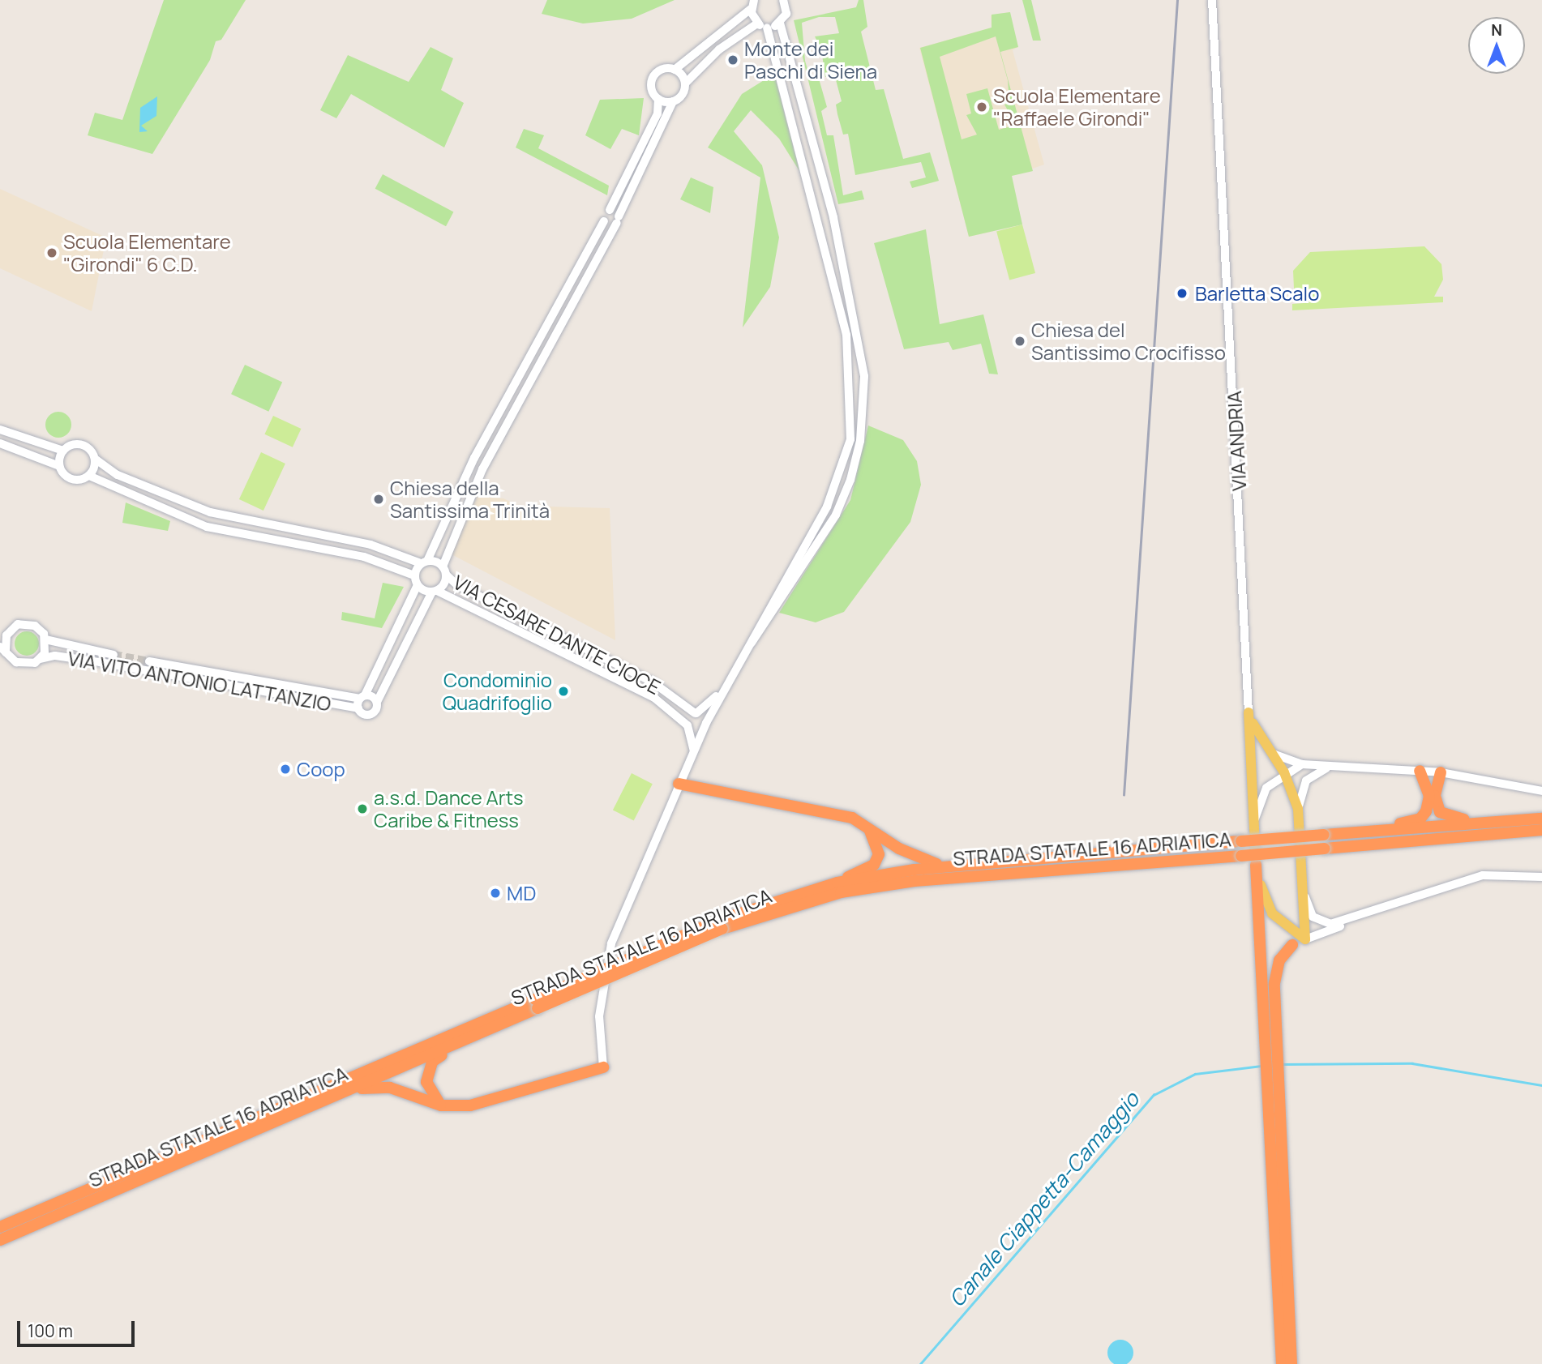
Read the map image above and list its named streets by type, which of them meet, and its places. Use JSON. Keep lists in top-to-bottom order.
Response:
{
  "streets": {
    "highway": ["STRADA STATALE 16 ADRIATICA"],
    "street": ["VIA ANDRIA", "VIA CESARE DANTE CIOCE", "VIA VITO ANTONIO LATTANZIO"]
  },
  "water": ["Canale Ciappetta-Camaggio"],
  "places": [
    "Monte dei Paschi di Siena",
    "Scuola Elementare \"Raffaele Girondi\"",
    "Scuola Elementare \"Girondi\" 6 C.D.",
    "Barletta Scalo",
    "Chiesa del Santissimo Crocifisso",
    "Chiesa della Santissima Trinità",
    "Condominio Quadrifoglio",
    "Coop",
    "a.s.d. Dance Arts Caribe & Fitness",
    "MD"
  ],
  "scale_bar": "100 m",
  "north": "top"
}
